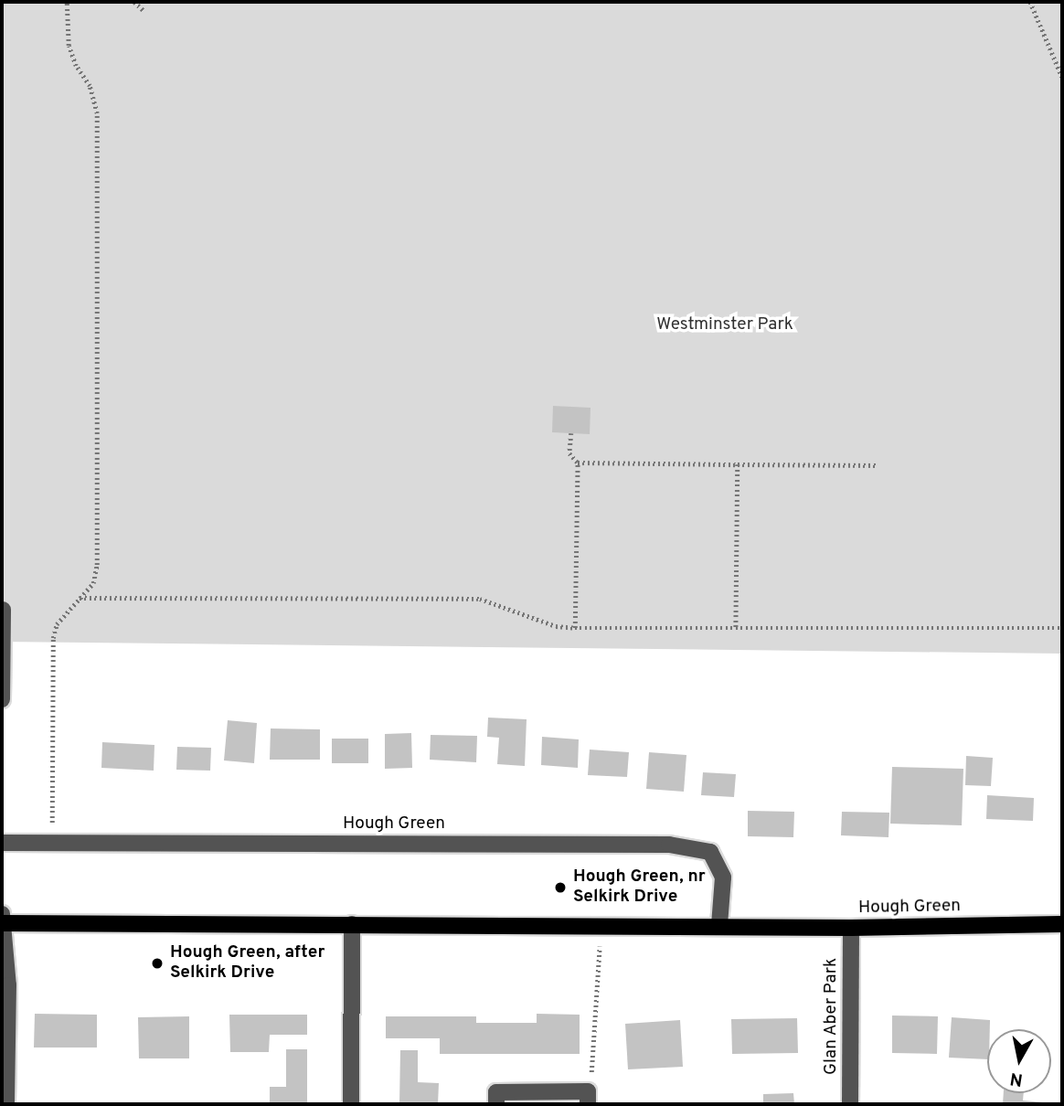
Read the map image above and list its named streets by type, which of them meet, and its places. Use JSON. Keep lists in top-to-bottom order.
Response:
{
  "streets": {
    "main road": ["Hough Green"],
    "street": ["Glan Aber Park"]
  },
  "crossings": [
    ["Hough Green", "Glan Aber Park"]
  ],
  "parks": ["Westminster Park"],
  "places": ["Hough Green, nr Selkirk Drive", "Hough Green, after Selkirk Drive"],
  "north": "bottom"
}
